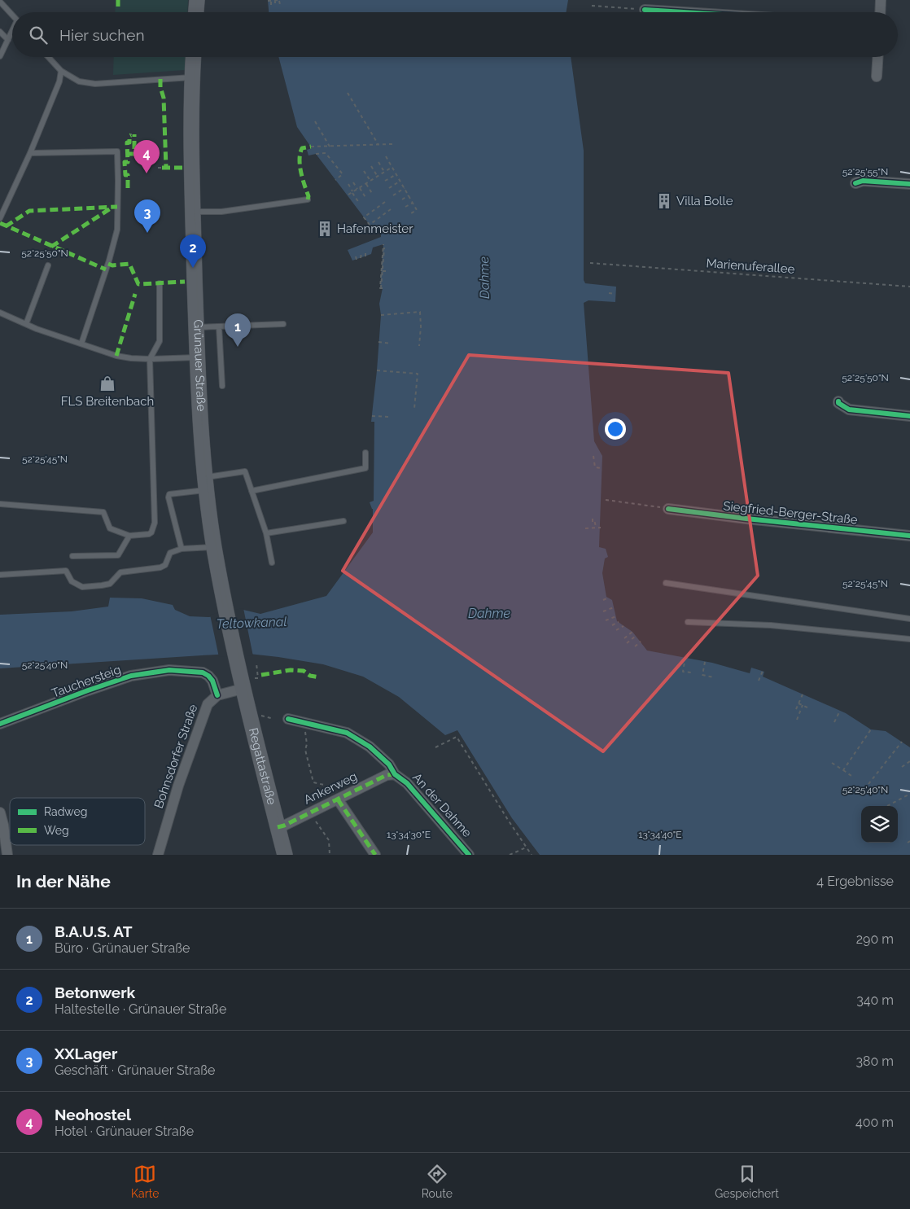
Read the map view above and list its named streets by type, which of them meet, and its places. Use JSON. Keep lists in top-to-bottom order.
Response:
{
  "streets": {
    "main road": ["Grünauer Straße", "Regattastraße"],
    "street": [
      "Siegfried-Berger-Straße",
      "Tauchersteig",
      "Bohnsdorfer Straße",
      "Ankerweg",
      "An der Dahme"
    ],
    "path": ["Marienuferallee"]
  },
  "crossings": [
    ["Grünauer Straße", "Regattastraße"],
    ["Tauchersteig", "Bohnsdorfer Straße"],
    ["Regattastraße", "Ankerweg"],
    ["Ankerweg", "An der Dahme"]
  ],
  "water": ["Dahme", "Teltowkanal"],
  "places": {
    "building": ["Villa Bolle", "Hafenmeister"],
    "shop": ["FLS Breitenbach"]
  },
  "legend": ["Radweg", "Weg"],
  "page": {
    "search": "Hier suchen",
    "pins": [
      "4",
      "3",
      "2",
      "1"
    ],
    "heading": ["In der Nähe", "4 Ergebnisse"],
    "list": [
      {
        "mark": "1",
        "name": "B.A.U.S. AT",
        "note": "Büro · Grünauer Straße",
        "value": "290 m"
      },
      {
        "mark": "2",
        "name": "Betonwerk",
        "note": "Haltestelle · Grünauer Straße",
        "value": "340 m"
      },
      {
        "mark": "3",
        "name": "XXLager",
        "note": "Geschäft · Grünauer Straße",
        "value": "380 m"
      },
      {
        "mark": "4",
        "name": "Neohostel",
        "note": "Hotel · Grünauer Straße",
        "value": "400 m"
      }
    ],
    "nav": ["Karte", "Route", "Gespeichert"]
  },
  "coordinates": [
    "52°25'55\"N",
    "52°25'50\"N",
    "52°25'45\"N",
    "52°25'40\"N",
    "13°34'30\"E",
    "13°34'40\"E"
  ]
}
